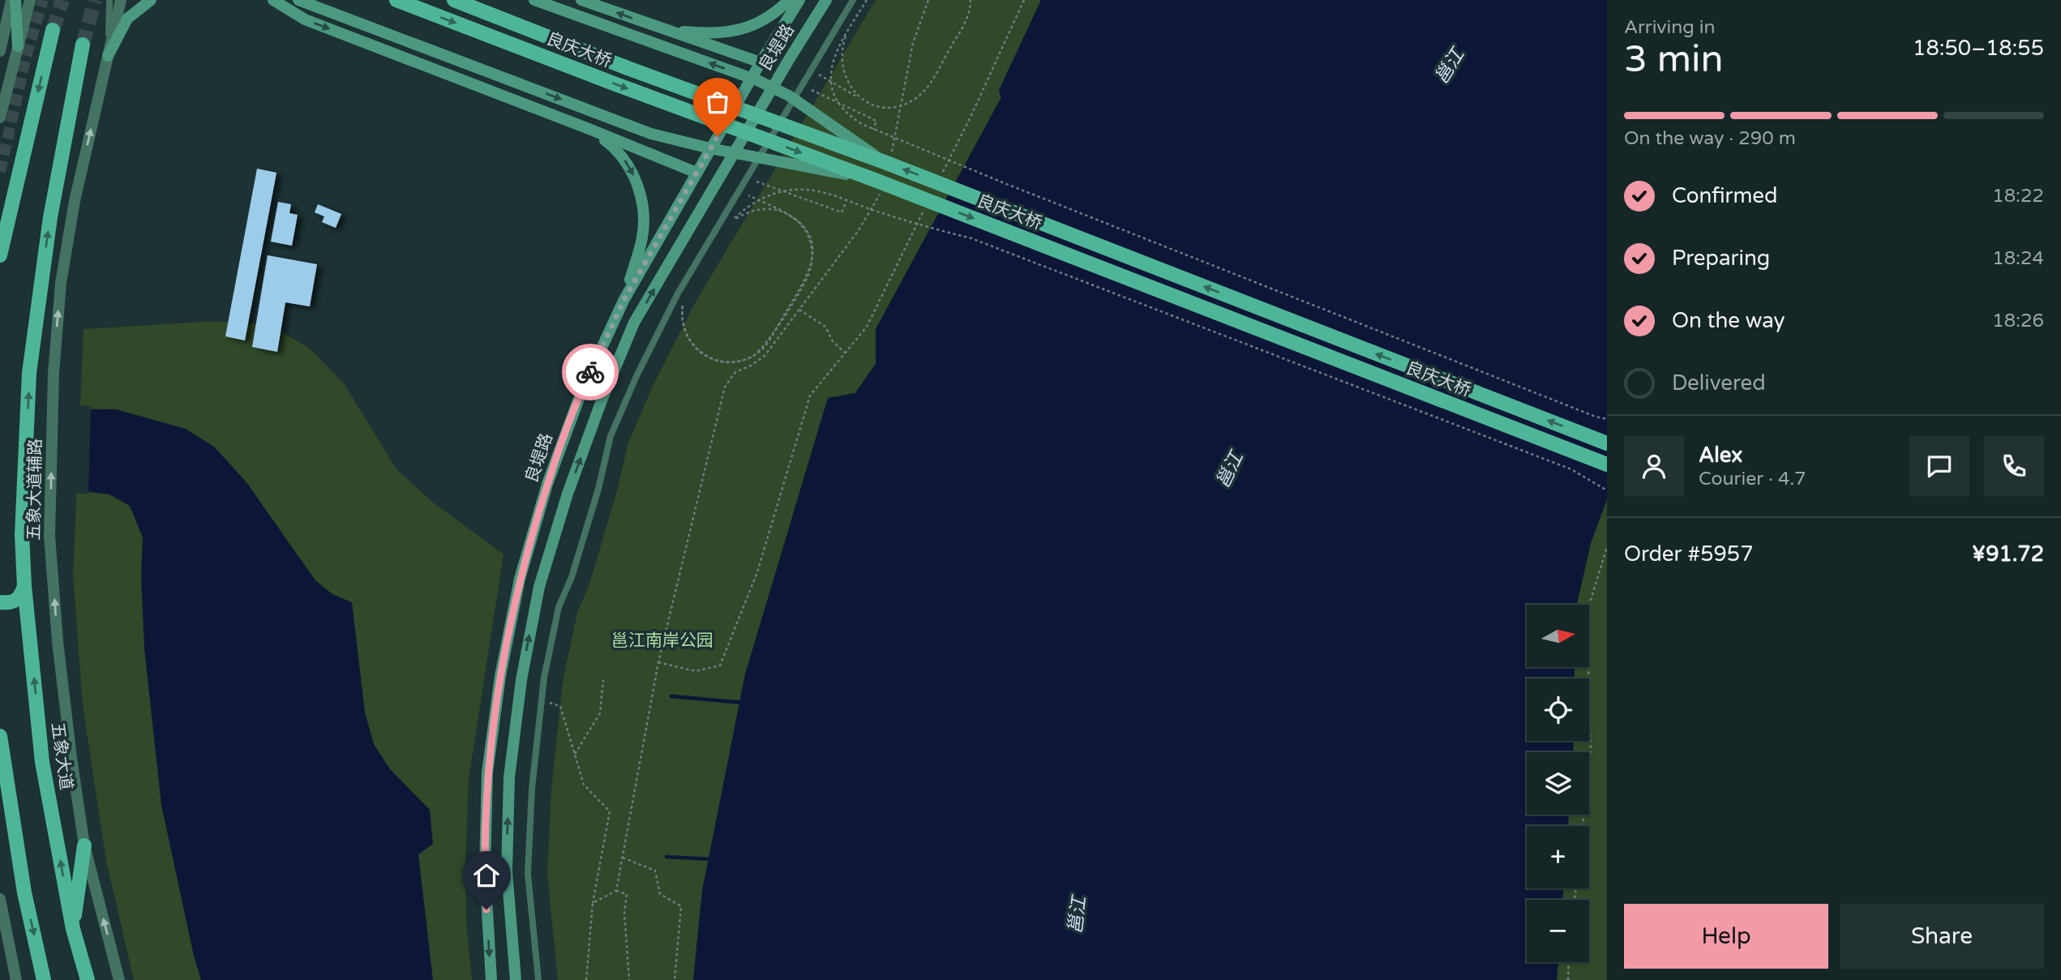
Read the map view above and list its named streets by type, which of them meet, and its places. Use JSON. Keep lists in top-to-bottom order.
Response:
{
  "streets": {
    "main road": ["良堤路", "良庆大桥", "五象大道"],
    "street": ["五象大道辅路"]
  },
  "one_way": ["五象大道辅路"],
  "water": ["邕江"],
  "parks": ["邕江南岸公园"],
  "north": "right",
  "page": {
    "heading": ["3 min", "Arriving in", "18:50–18:55"],
    "panel": [
      "Alex",
      "Courier · 4.7",
      "Order #5957",
      "¥91.72"
    ],
    "bar": "On the way · 290 m",
    "list": [
      ["Confirmed", "18:22"],
      ["Preparing", "18:24"],
      ["On the way", "18:26"],
      "Delivered"
    ],
    "map_buttons": ["+", "−"],
    "buttons": ["Help", "Share"]
  }
}
